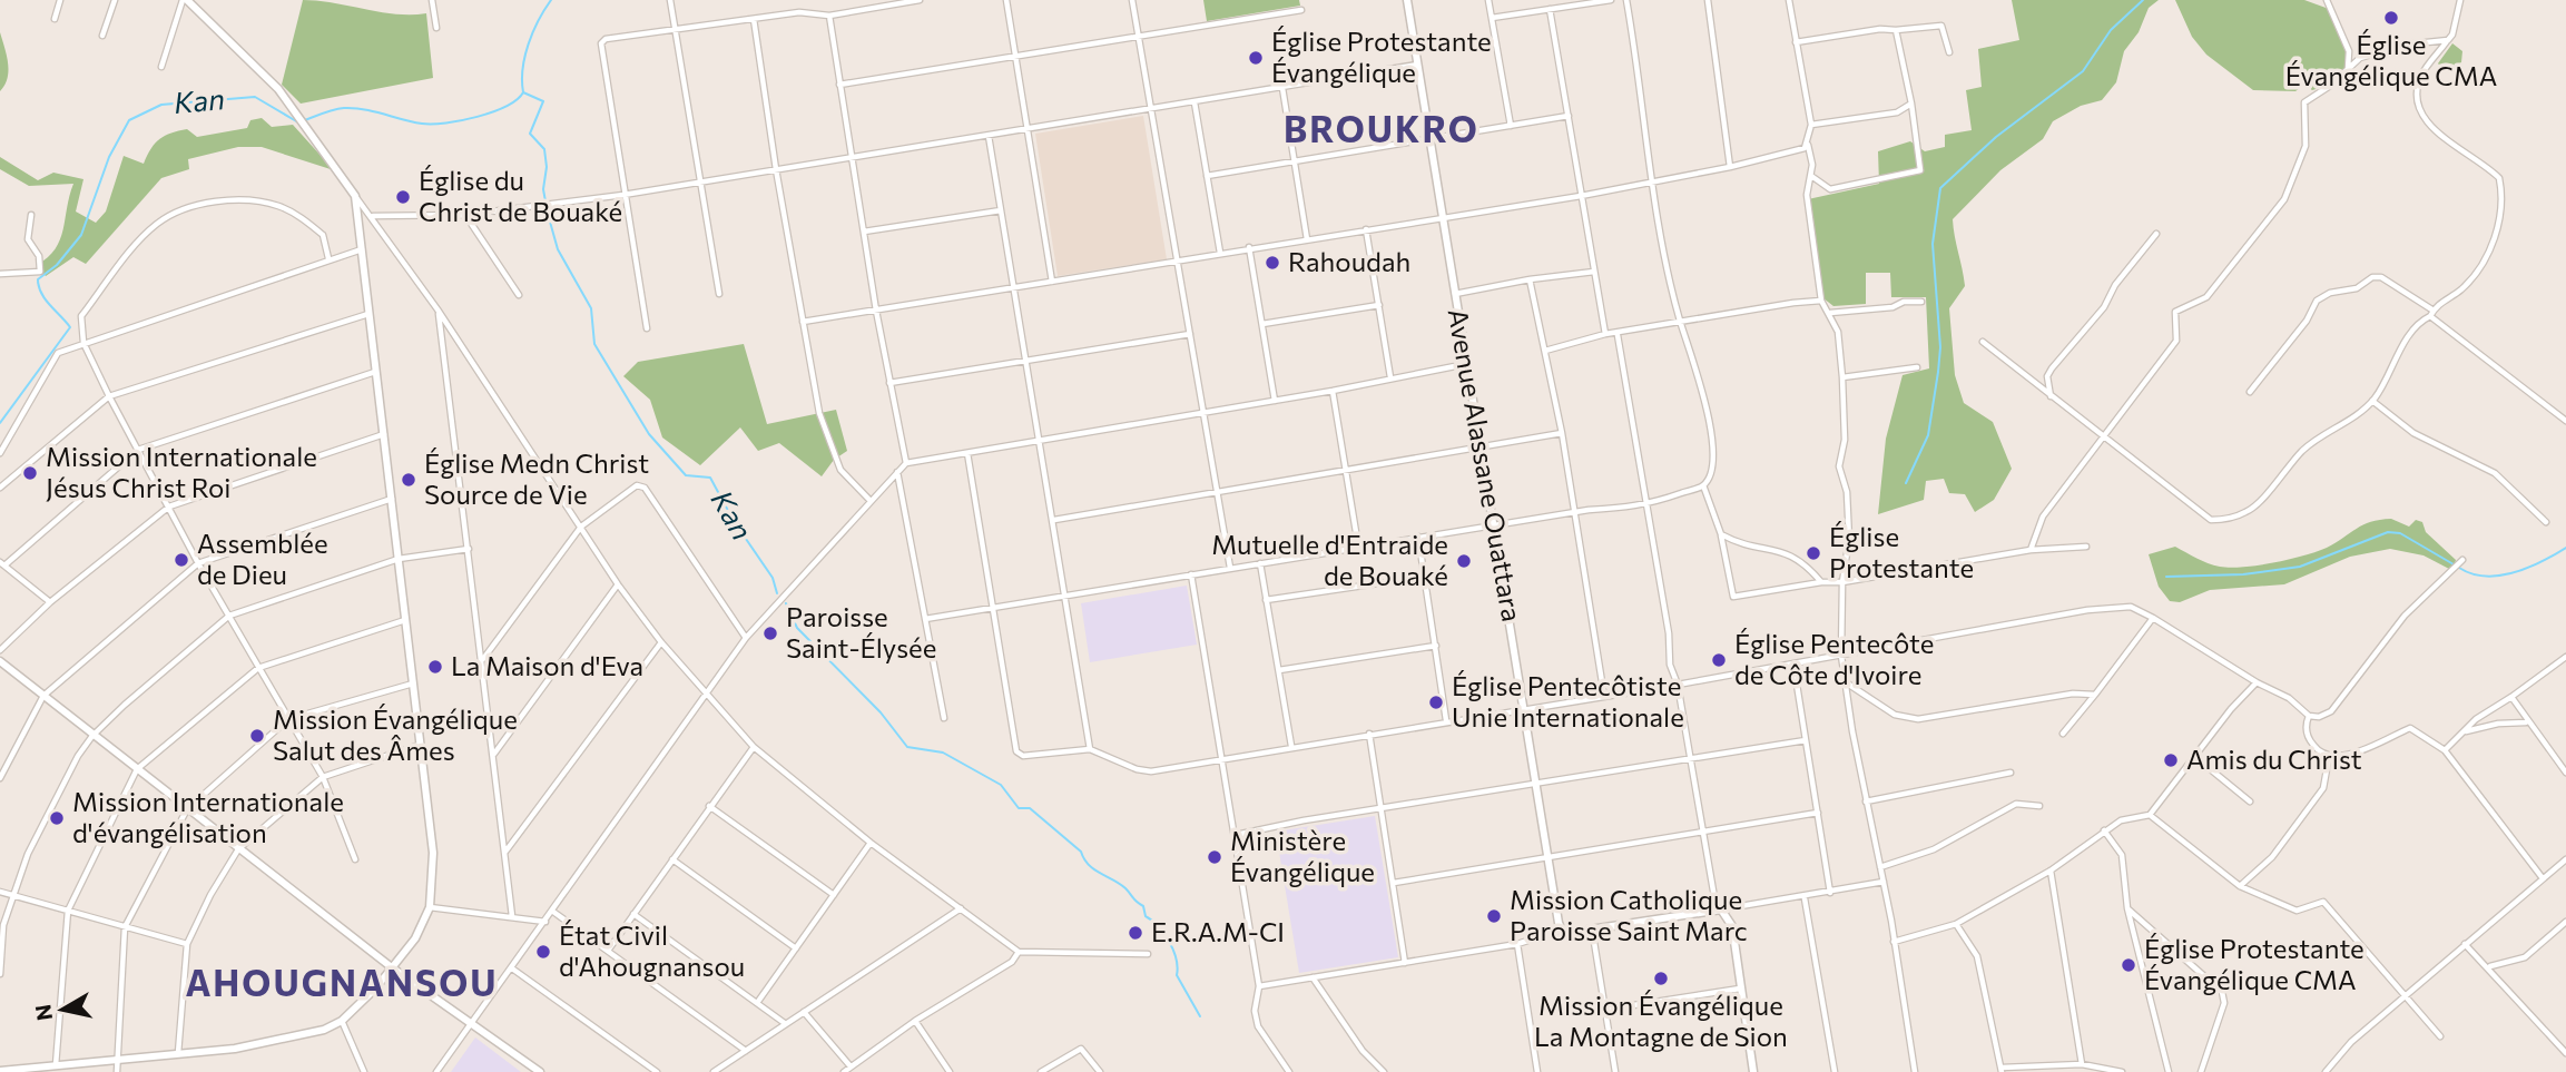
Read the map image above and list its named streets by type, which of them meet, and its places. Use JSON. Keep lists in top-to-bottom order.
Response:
{
  "streets": {
    "street": ["Avenue Alassane Ouattara"]
  },
  "districts": ["BROUKRO", "AHOUGNANSOU"],
  "water": ["Kan"],
  "places": [
    "Église Évangélique CMA",
    "Église Protestante Évangélique",
    "Église du Christ de Bouaké",
    "Rahoudah",
    "Mission Internationale Jésus Christ Roi",
    "Église Medn Christ Source de Vie",
    "Église Protestante",
    "Assemblée de Dieu",
    "Mutuelle d'Entraide de Bouaké",
    "Paroisse Saint-Élysée",
    "Église Pentecôte de Côte d'Ivoire",
    "La Maison d'Eva",
    "Église Pentecôtiste Unie Internationale",
    "Mission Évangélique Salut des Âmes",
    "Amis du Christ",
    "Mission Internationale d'évangélisation",
    "Ministère Évangélique",
    "Mission Catholique Paroisse Saint Marc",
    "E.R.A.M-CI",
    "État Civil d'Ahougnansou",
    "Église Protestante Évangélique CMA",
    "Mission Évangélique La Montagne de Sion"
  ],
  "north": "left"
}
